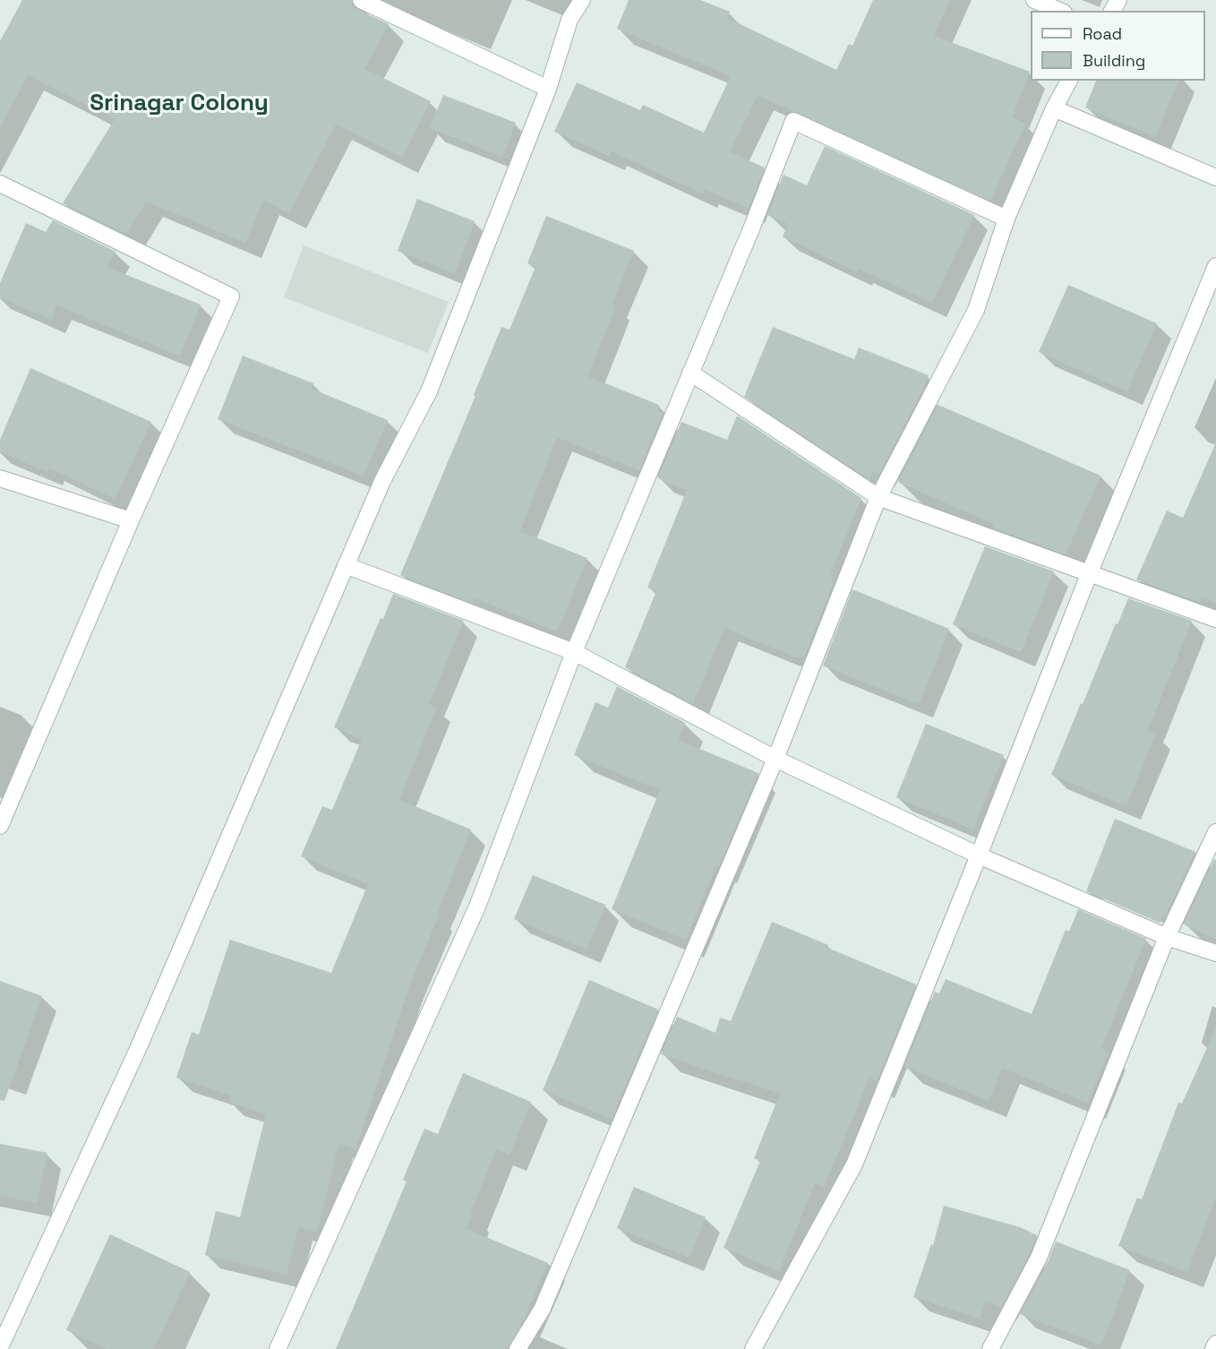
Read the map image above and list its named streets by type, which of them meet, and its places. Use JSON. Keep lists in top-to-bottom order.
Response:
{
  "districts": ["Srinagar Colony"],
  "legend": ["Road", "Building"]
}
